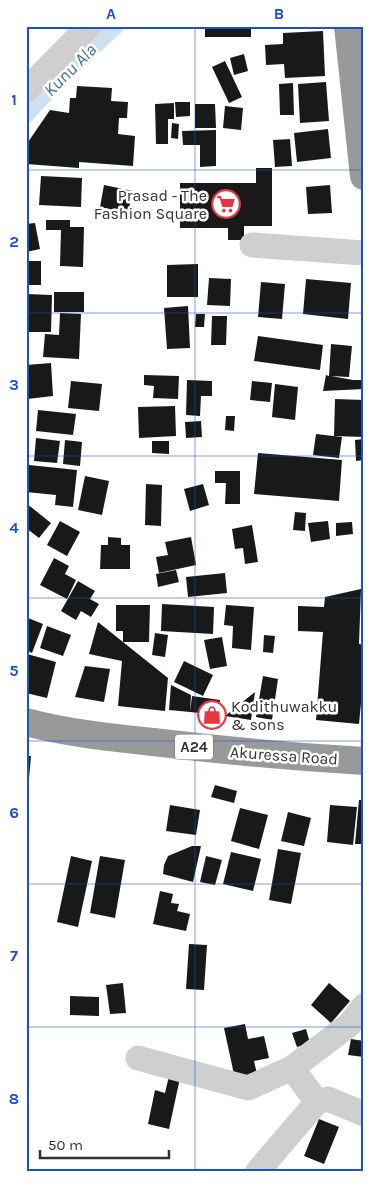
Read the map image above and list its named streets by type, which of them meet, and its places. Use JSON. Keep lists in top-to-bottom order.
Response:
{
  "streets": {
    "highway": ["A24", "Akuressa Road"]
  },
  "water": ["Kunu Ala"],
  "places": {
    "supermarket": ["Prasad - The Fashion Square"],
    "shop": ["Kodithuwakku & sons"]
  },
  "scale_bar": "50 m",
  "grid": {
    "columns": ["A", "B"],
    "rows": [
      "1",
      "2",
      "3",
      "4",
      "5",
      "6",
      "7",
      "8"
    ]
  }
}
